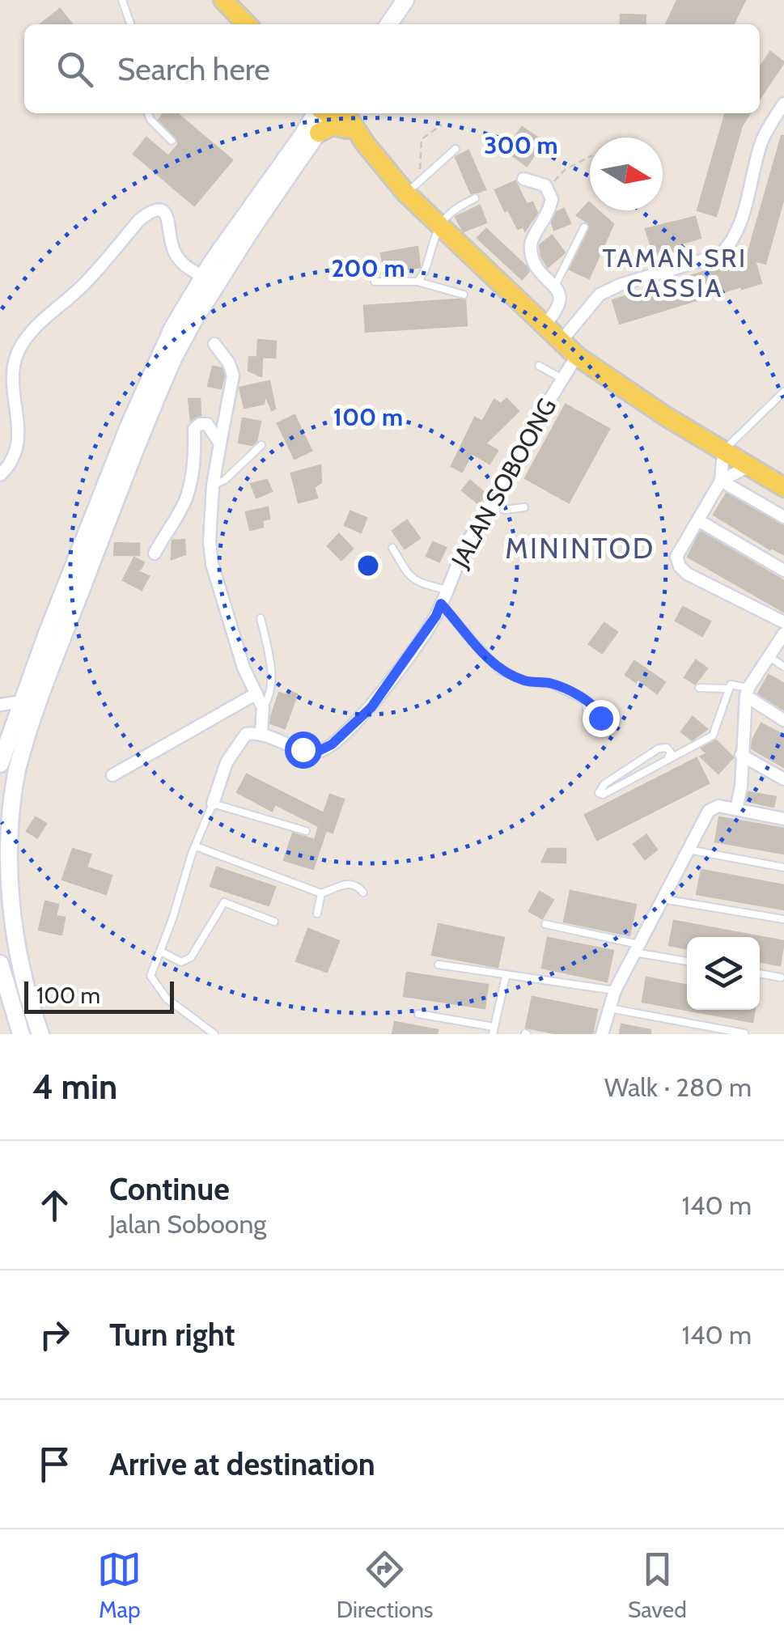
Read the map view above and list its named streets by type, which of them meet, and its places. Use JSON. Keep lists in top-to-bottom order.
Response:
{
  "streets": {
    "street": ["JALAN SOBOONG"]
  },
  "districts": ["TAMAN SRI CASSIA", "MININTOD"],
  "scale_bar": "100 m",
  "north": "right",
  "page": {
    "search": "Search here",
    "scale": "100 m",
    "heading": ["4 min", "Walk · 280 m"],
    "list": [
      ["Continue", "Jalan Soboong", "140 m"],
      ["Turn right", "140 m"],
      "Arrive at destination"
    ],
    "nav": ["Map", "Directions", "Saved"]
  },
  "rings": ["300 m", "200 m", "100 m"]
}
